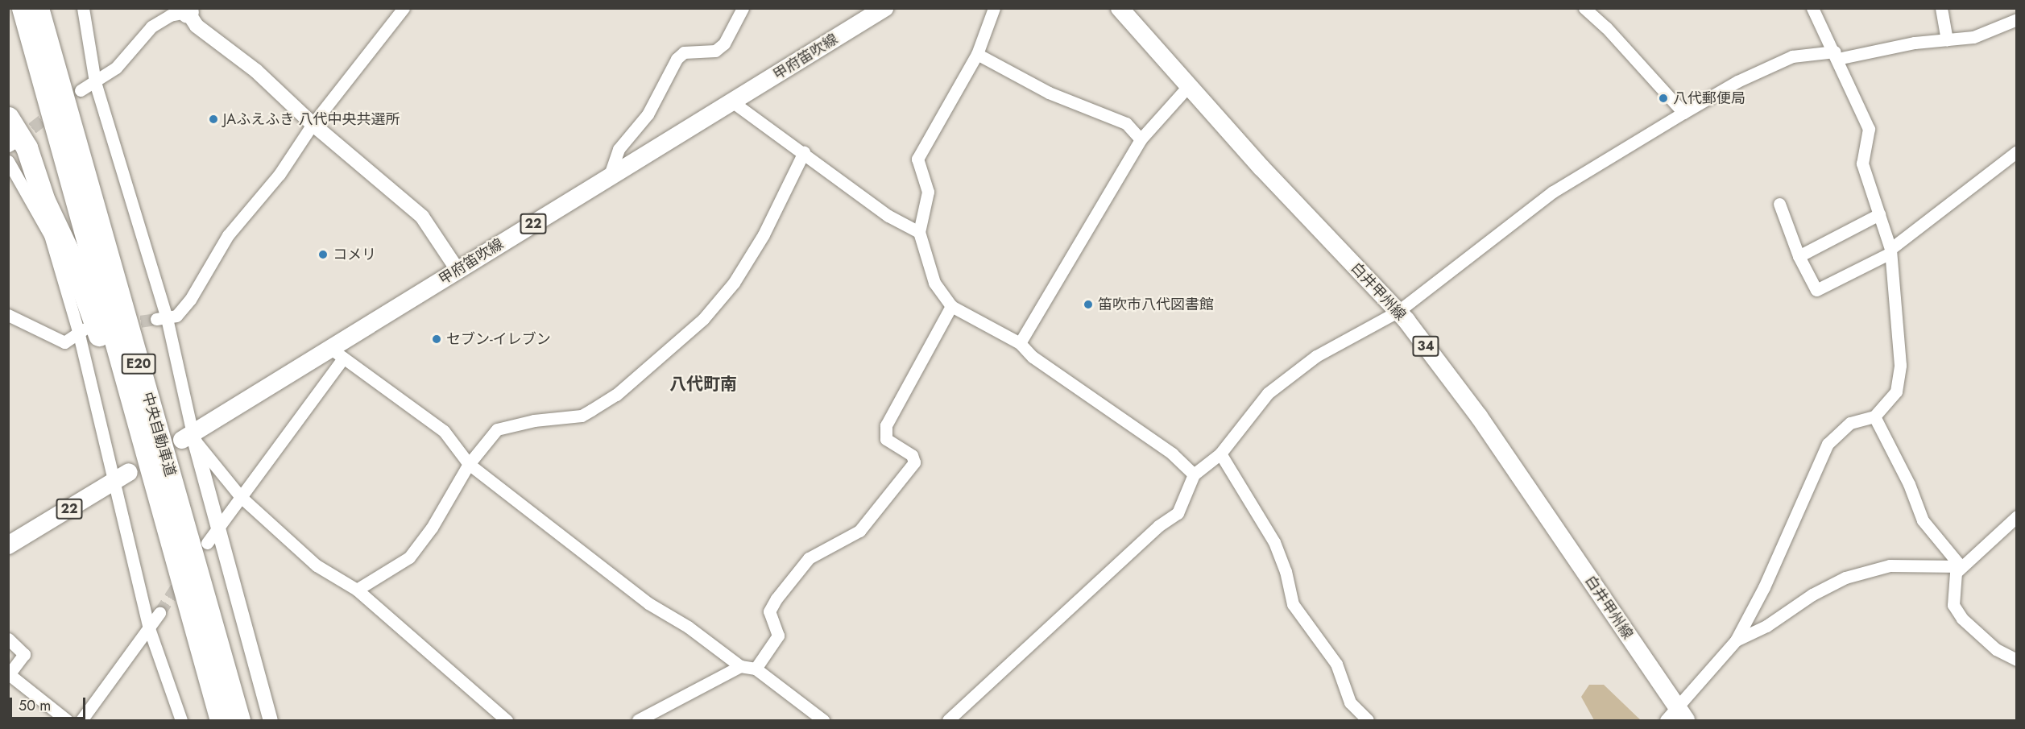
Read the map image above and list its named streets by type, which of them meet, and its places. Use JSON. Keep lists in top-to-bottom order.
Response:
{
  "streets": {
    "highway": ["E20", "中央自動車道"],
    "main road": [
      "甲府笛吹線",
      "22",
      "白井甲州線",
      "34"
    ]
  },
  "districts": ["八代町南"],
  "places": [
    "八代郵便局",
    "JAふえふき 八代中央共選所",
    "コメリ",
    "笛吹市八代図書館",
    "セブン-イレブン"
  ],
  "scale_bar": "50 m"
}
